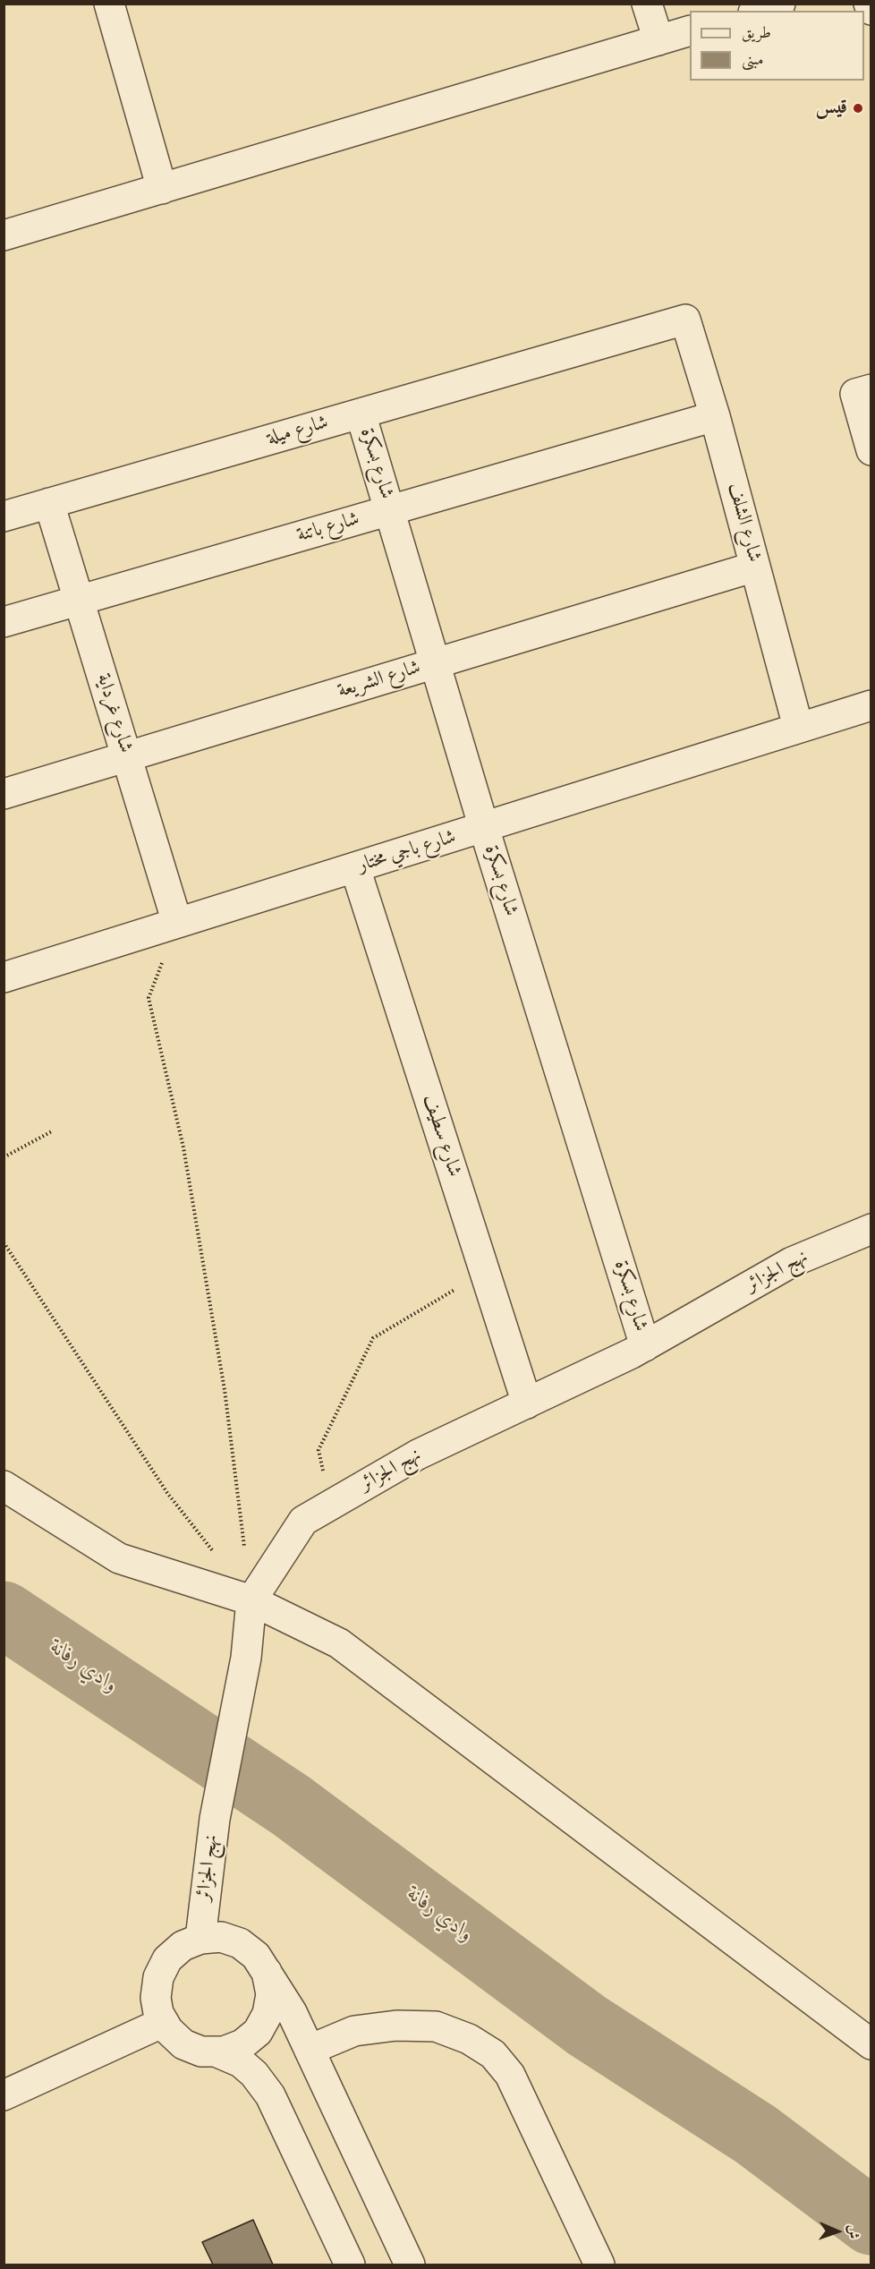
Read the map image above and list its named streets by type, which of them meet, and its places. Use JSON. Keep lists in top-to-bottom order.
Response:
{
  "streets": {
    "street": [
      "شارع ميلة",
      "شارع بسكرة",
      "شارع الشلف",
      "شارع باتنة",
      "شارع الشريعة",
      "شارع غرداية",
      "شارع باجي مختار",
      "شارع سطيف",
      "نهج الجزائر"
    ]
  },
  "crossings": [
    ["شارع ميلة", "شارع بسكرة"],
    ["شارع ميلة", "شارع الشلف"],
    ["شارع ميلة", "شارع غرداية"],
    ["شارع بسكرة", "شارع باتنة"],
    ["شارع بسكرة", "شارع الشريعة"],
    ["شارع بسكرة", "شارع باجي مختار"],
    ["شارع بسكرة", "نهج الجزائر"],
    ["شارع الشلف", "شارع باتنة"],
    ["شارع الشلف", "شارع الشريعة"],
    ["شارع الشلف", "شارع باجي مختار"],
    ["شارع باتنة", "شارع غرداية"],
    ["شارع الشريعة", "شارع غرداية"],
    ["شارع غرداية", "شارع باجي مختار"],
    ["شارع باجي مختار", "شارع سطيف"],
    ["شارع سطيف", "نهج الجزائر"]
  ],
  "water": ["وادي رفانة"],
  "places": ["قيس"],
  "legend": ["طريق", "مبنى"],
  "north": "right"
}
